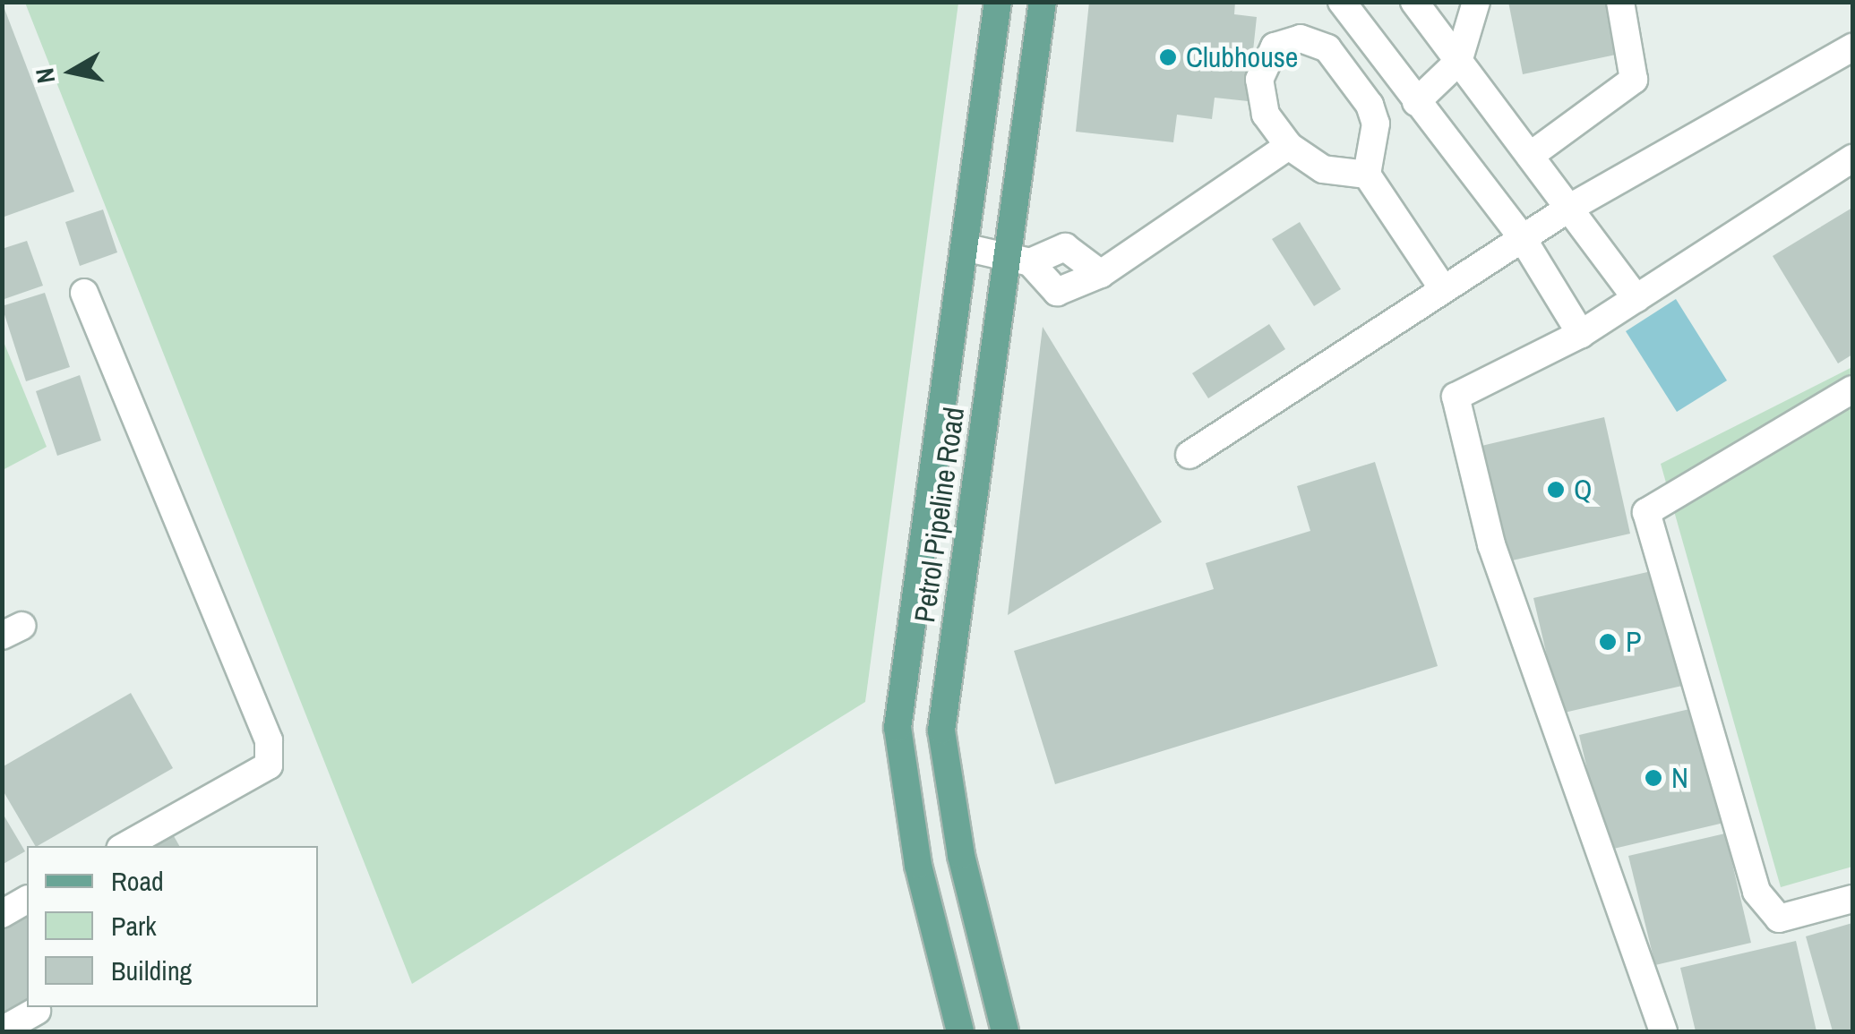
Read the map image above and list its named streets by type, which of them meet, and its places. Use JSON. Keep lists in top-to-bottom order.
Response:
{
  "streets": {
    "main road": ["Petrol Pipeline Road"]
  },
  "places": [
    "Clubhouse",
    "Q",
    "P",
    "N"
  ],
  "legend": ["Road", "Park", "Building"],
  "north": "left"
}
